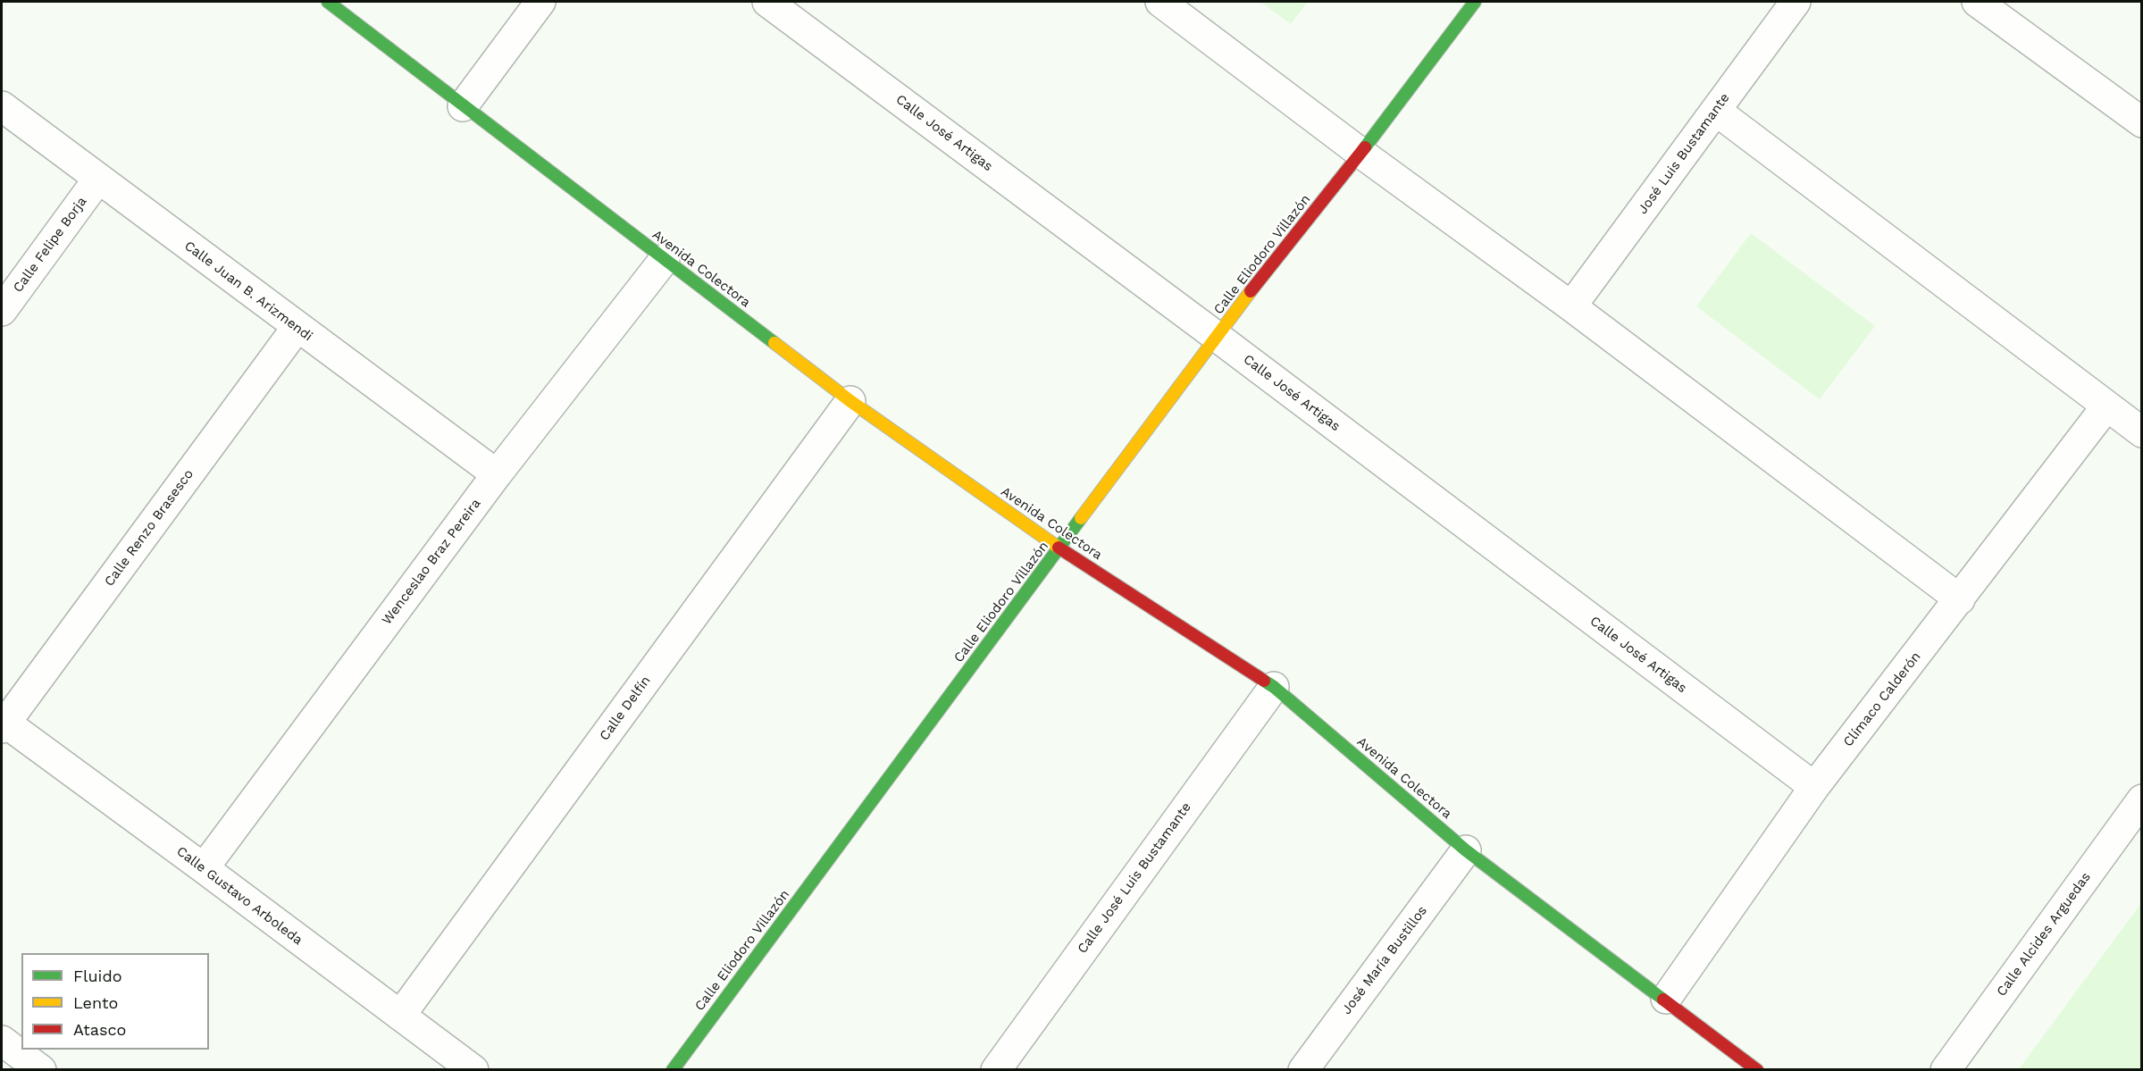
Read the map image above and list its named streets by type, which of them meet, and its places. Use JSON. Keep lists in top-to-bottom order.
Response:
{
  "streets": {
    "street": [
      "Calle José Artigas",
      "José Luis Bustamante",
      "Calle Felipe Borja",
      "Calle Eliodoro Villazón",
      "Avenida Colectora",
      "Calle Juan B. Arizmendi",
      "Calle Renzo Brasesco",
      "Wenceslao Braz Pereira",
      "Clímaco Calderón",
      "Calle Delfín",
      "Calle José Luis Bustamante",
      "Calle Gustavo Arboleda",
      "Calle Alcides Arguedas",
      "José María Bustillos"
    ]
  },
  "crossings": [
    ["Calle José Artigas", "Calle Eliodoro Villazón"],
    ["Calle José Artigas", "Clímaco Calderón"],
    ["Calle Felipe Borja", "Calle Juan B. Arizmendi"],
    ["Calle Eliodoro Villazón", "Avenida Colectora"],
    ["Avenida Colectora", "Wenceslao Braz Pereira"],
    ["Avenida Colectora", "Clímaco Calderón"],
    ["Avenida Colectora", "Calle Delfín"],
    ["Avenida Colectora", "Calle José Luis Bustamante"],
    ["Avenida Colectora", "José María Bustillos"],
    ["Calle Juan B. Arizmendi", "Calle Renzo Brasesco"],
    ["Calle Juan B. Arizmendi", "Wenceslao Braz Pereira"],
    ["Calle Renzo Brasesco", "Calle Gustavo Arboleda"],
    ["Wenceslao Braz Pereira", "Calle Gustavo Arboleda"],
    ["Calle Delfín", "Calle Gustavo Arboleda"]
  ],
  "legend": ["Fluido", "Lento", "Atasco"]
}
